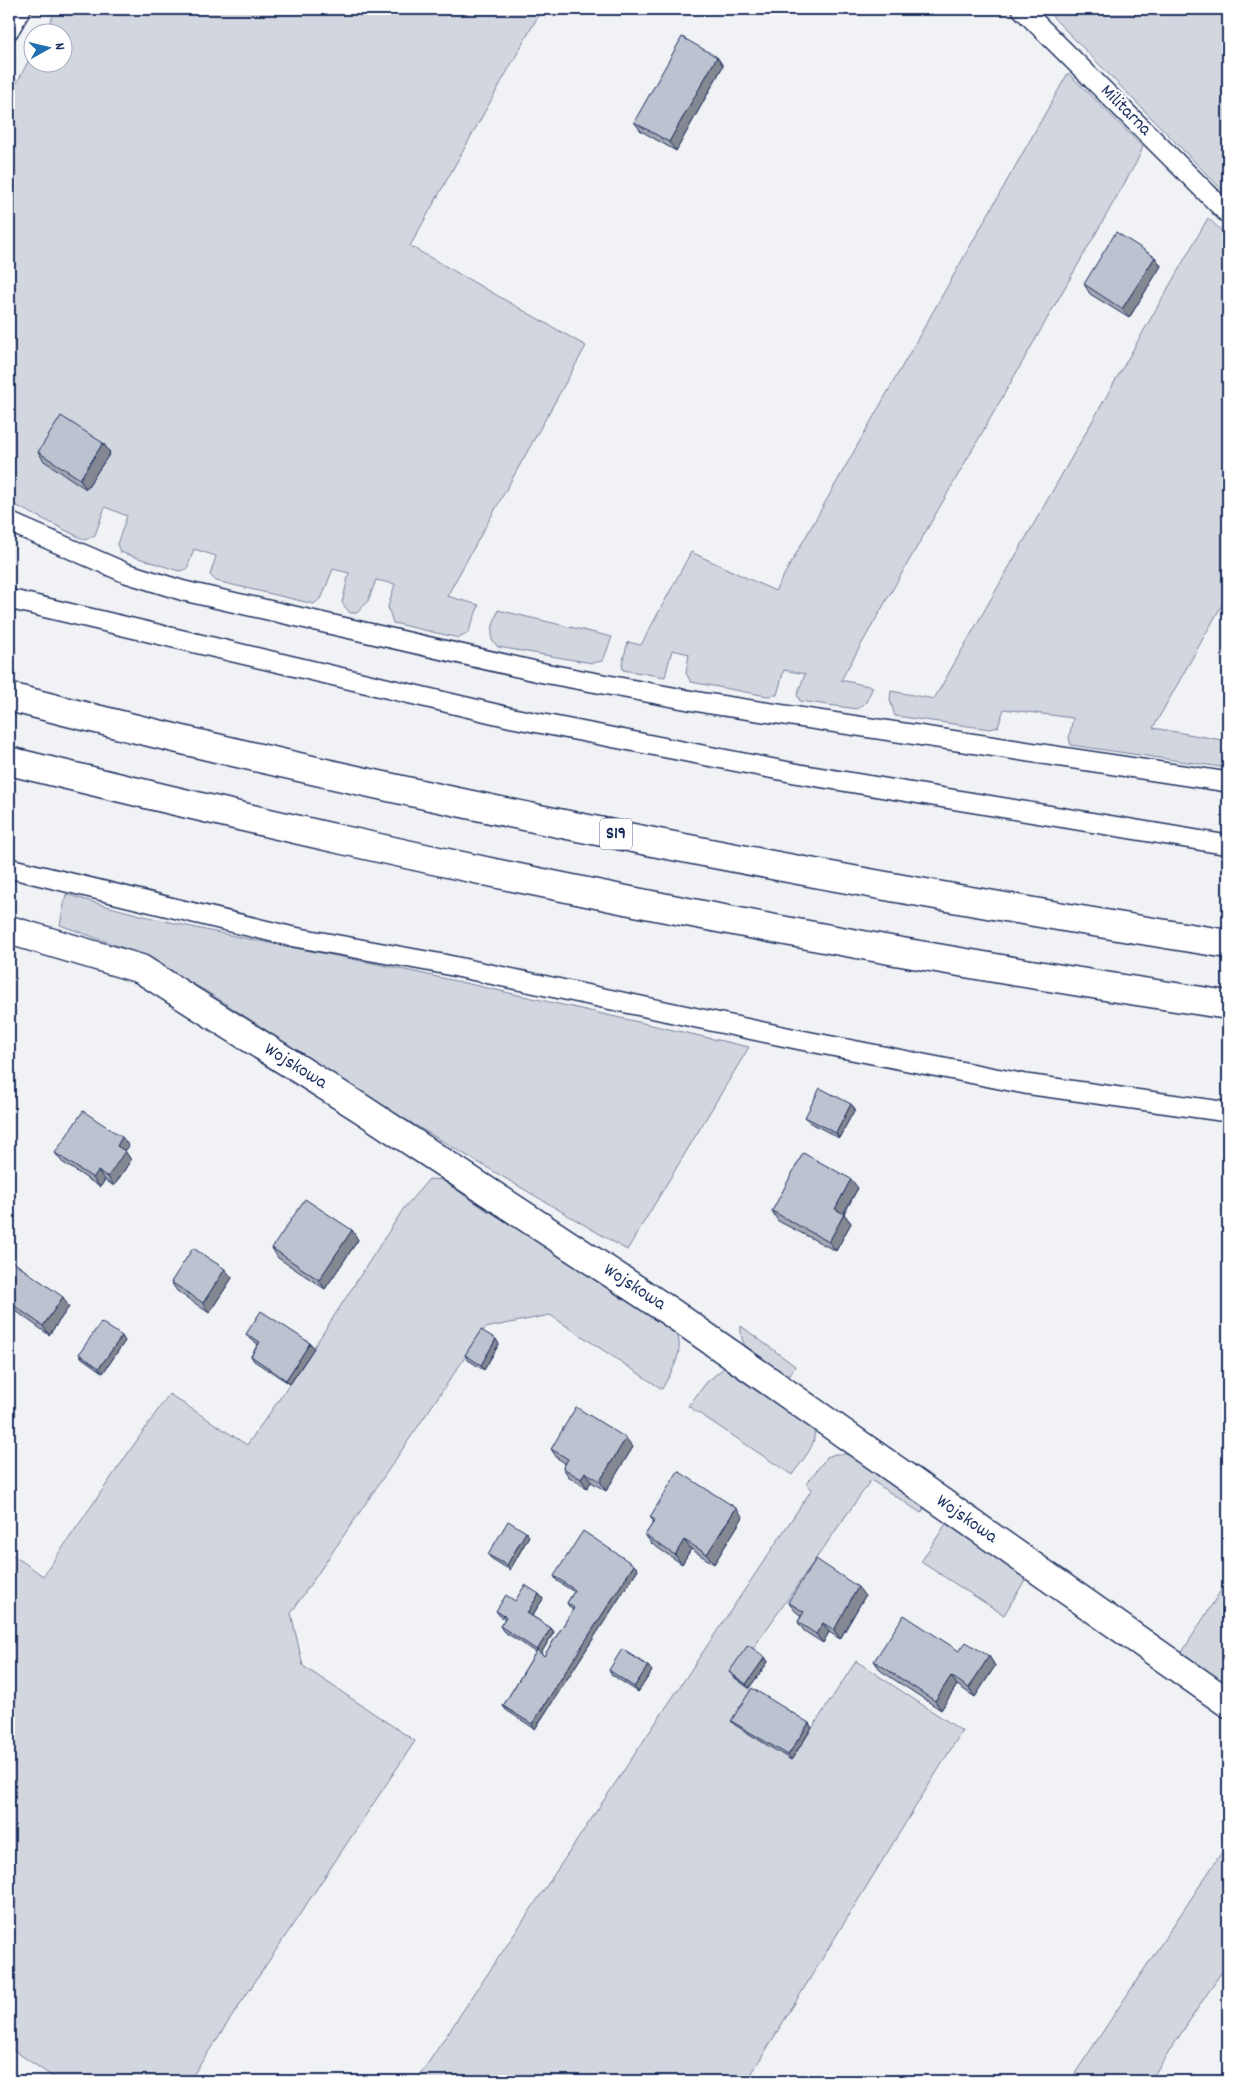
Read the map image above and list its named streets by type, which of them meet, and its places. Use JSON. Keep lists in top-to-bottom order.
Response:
{
  "streets": {
    "main road": ["S19", "Wojskowa"],
    "lane": ["Militarna"]
  },
  "north": "right"
}
